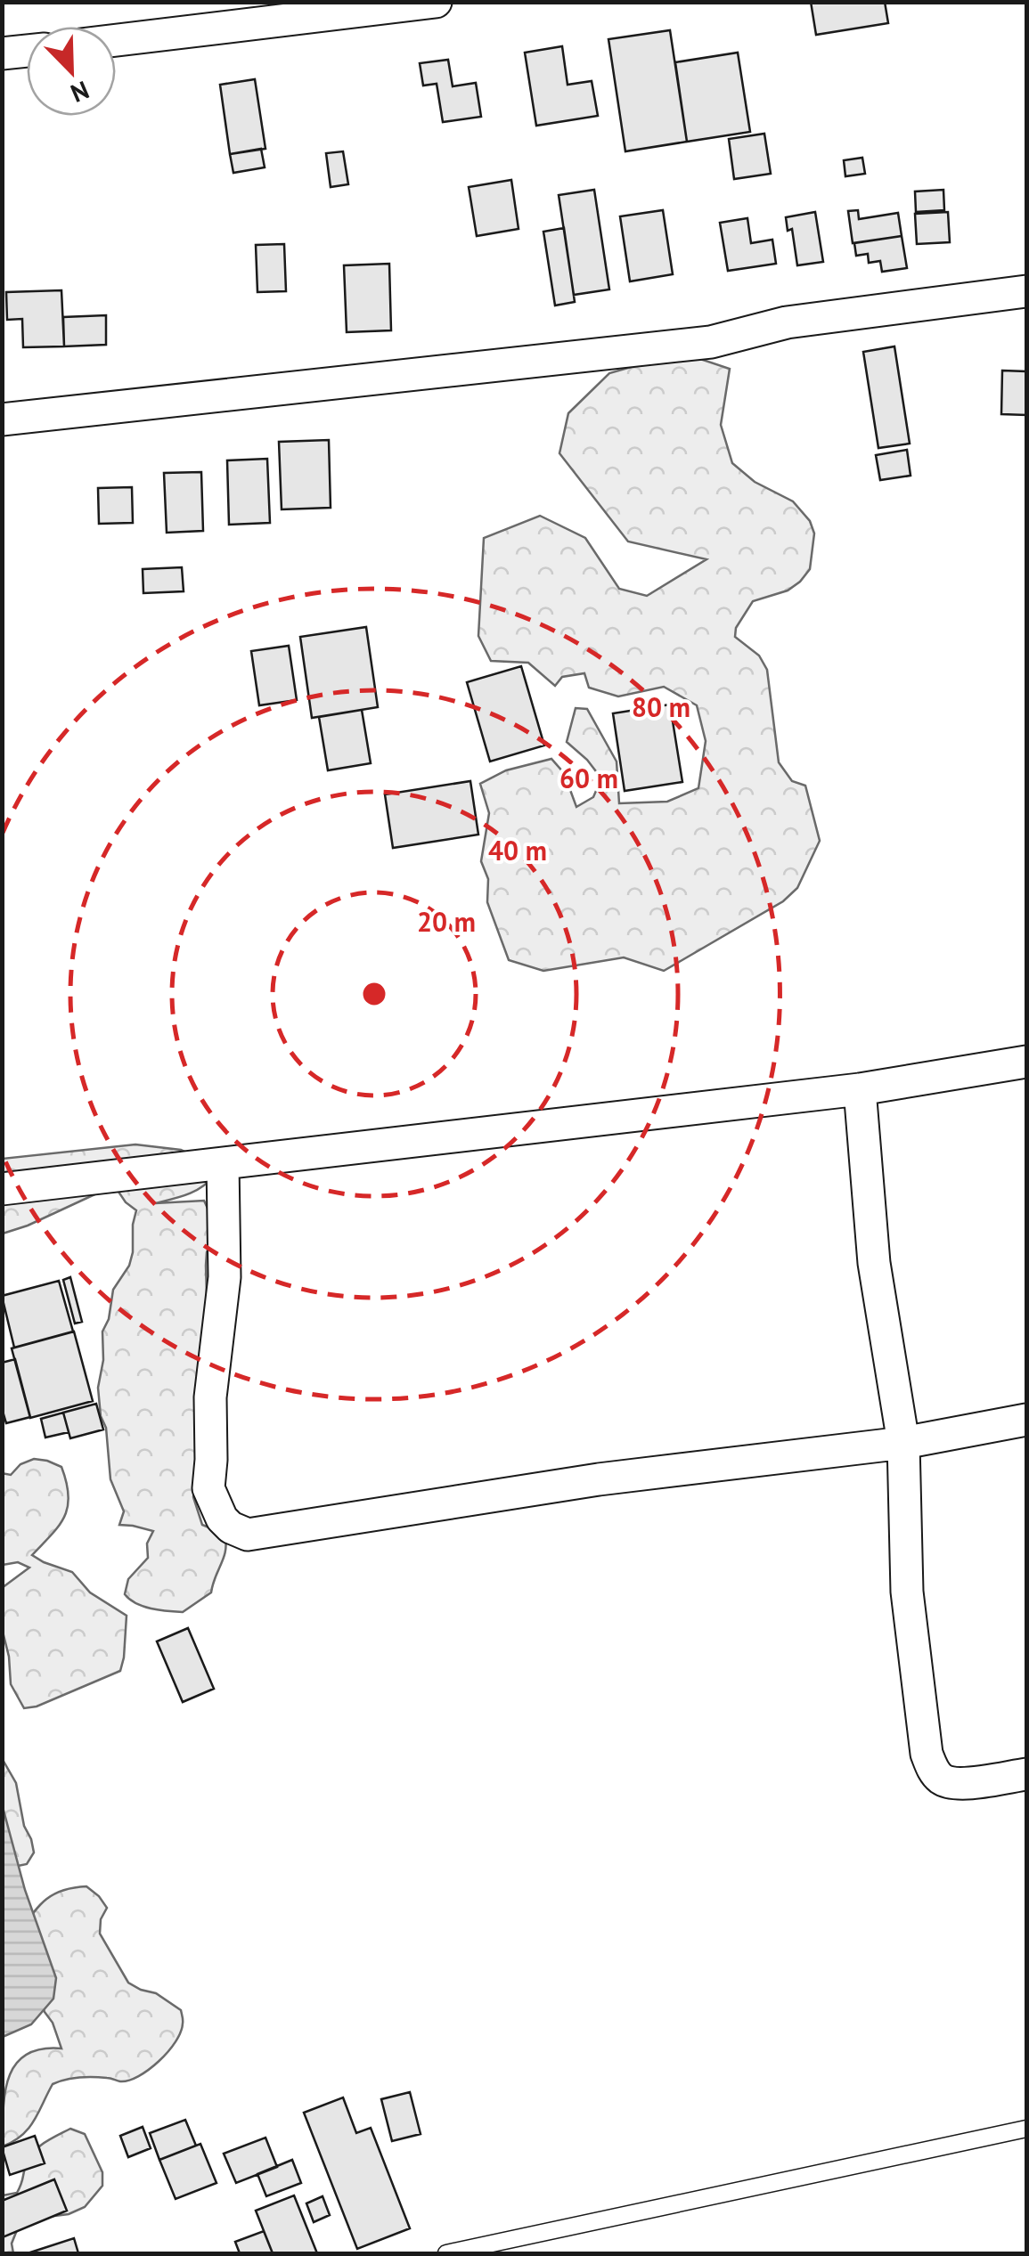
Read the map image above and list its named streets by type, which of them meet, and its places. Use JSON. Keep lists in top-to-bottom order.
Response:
{
  "north": "bottom right",
  "rings": [
    "80 m",
    "60 m",
    "40 m",
    "20 m"
  ]
}
